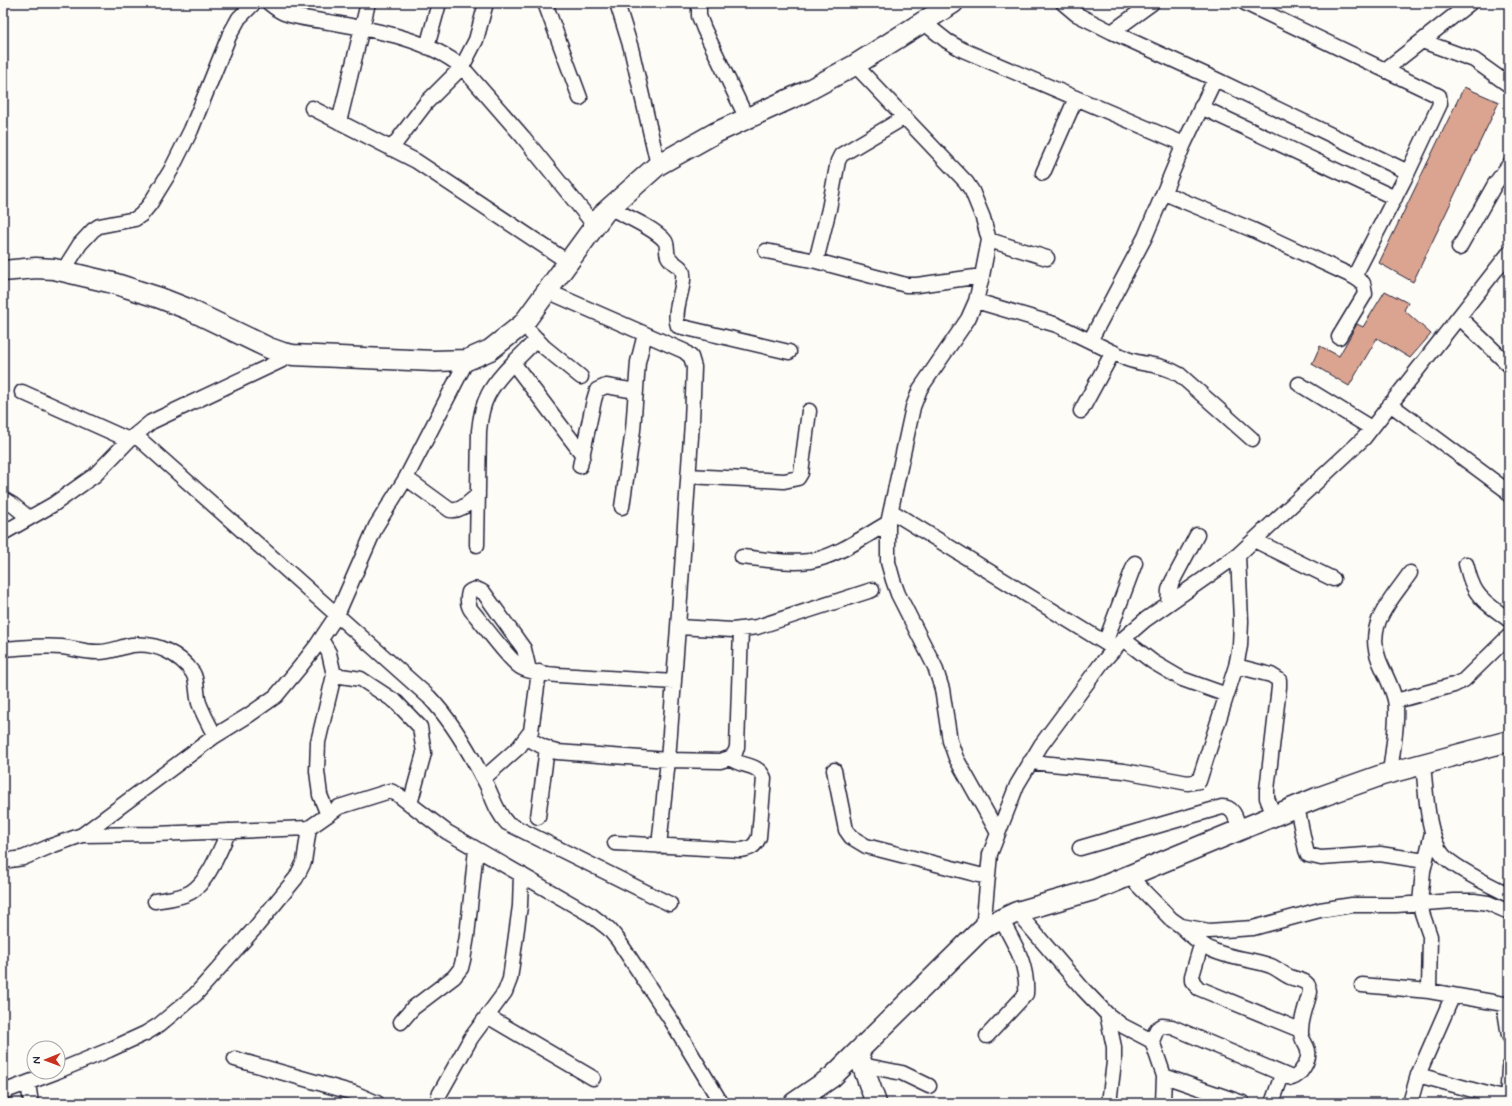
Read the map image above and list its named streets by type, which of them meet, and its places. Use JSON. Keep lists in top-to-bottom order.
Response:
{
  "north": "left"
}
